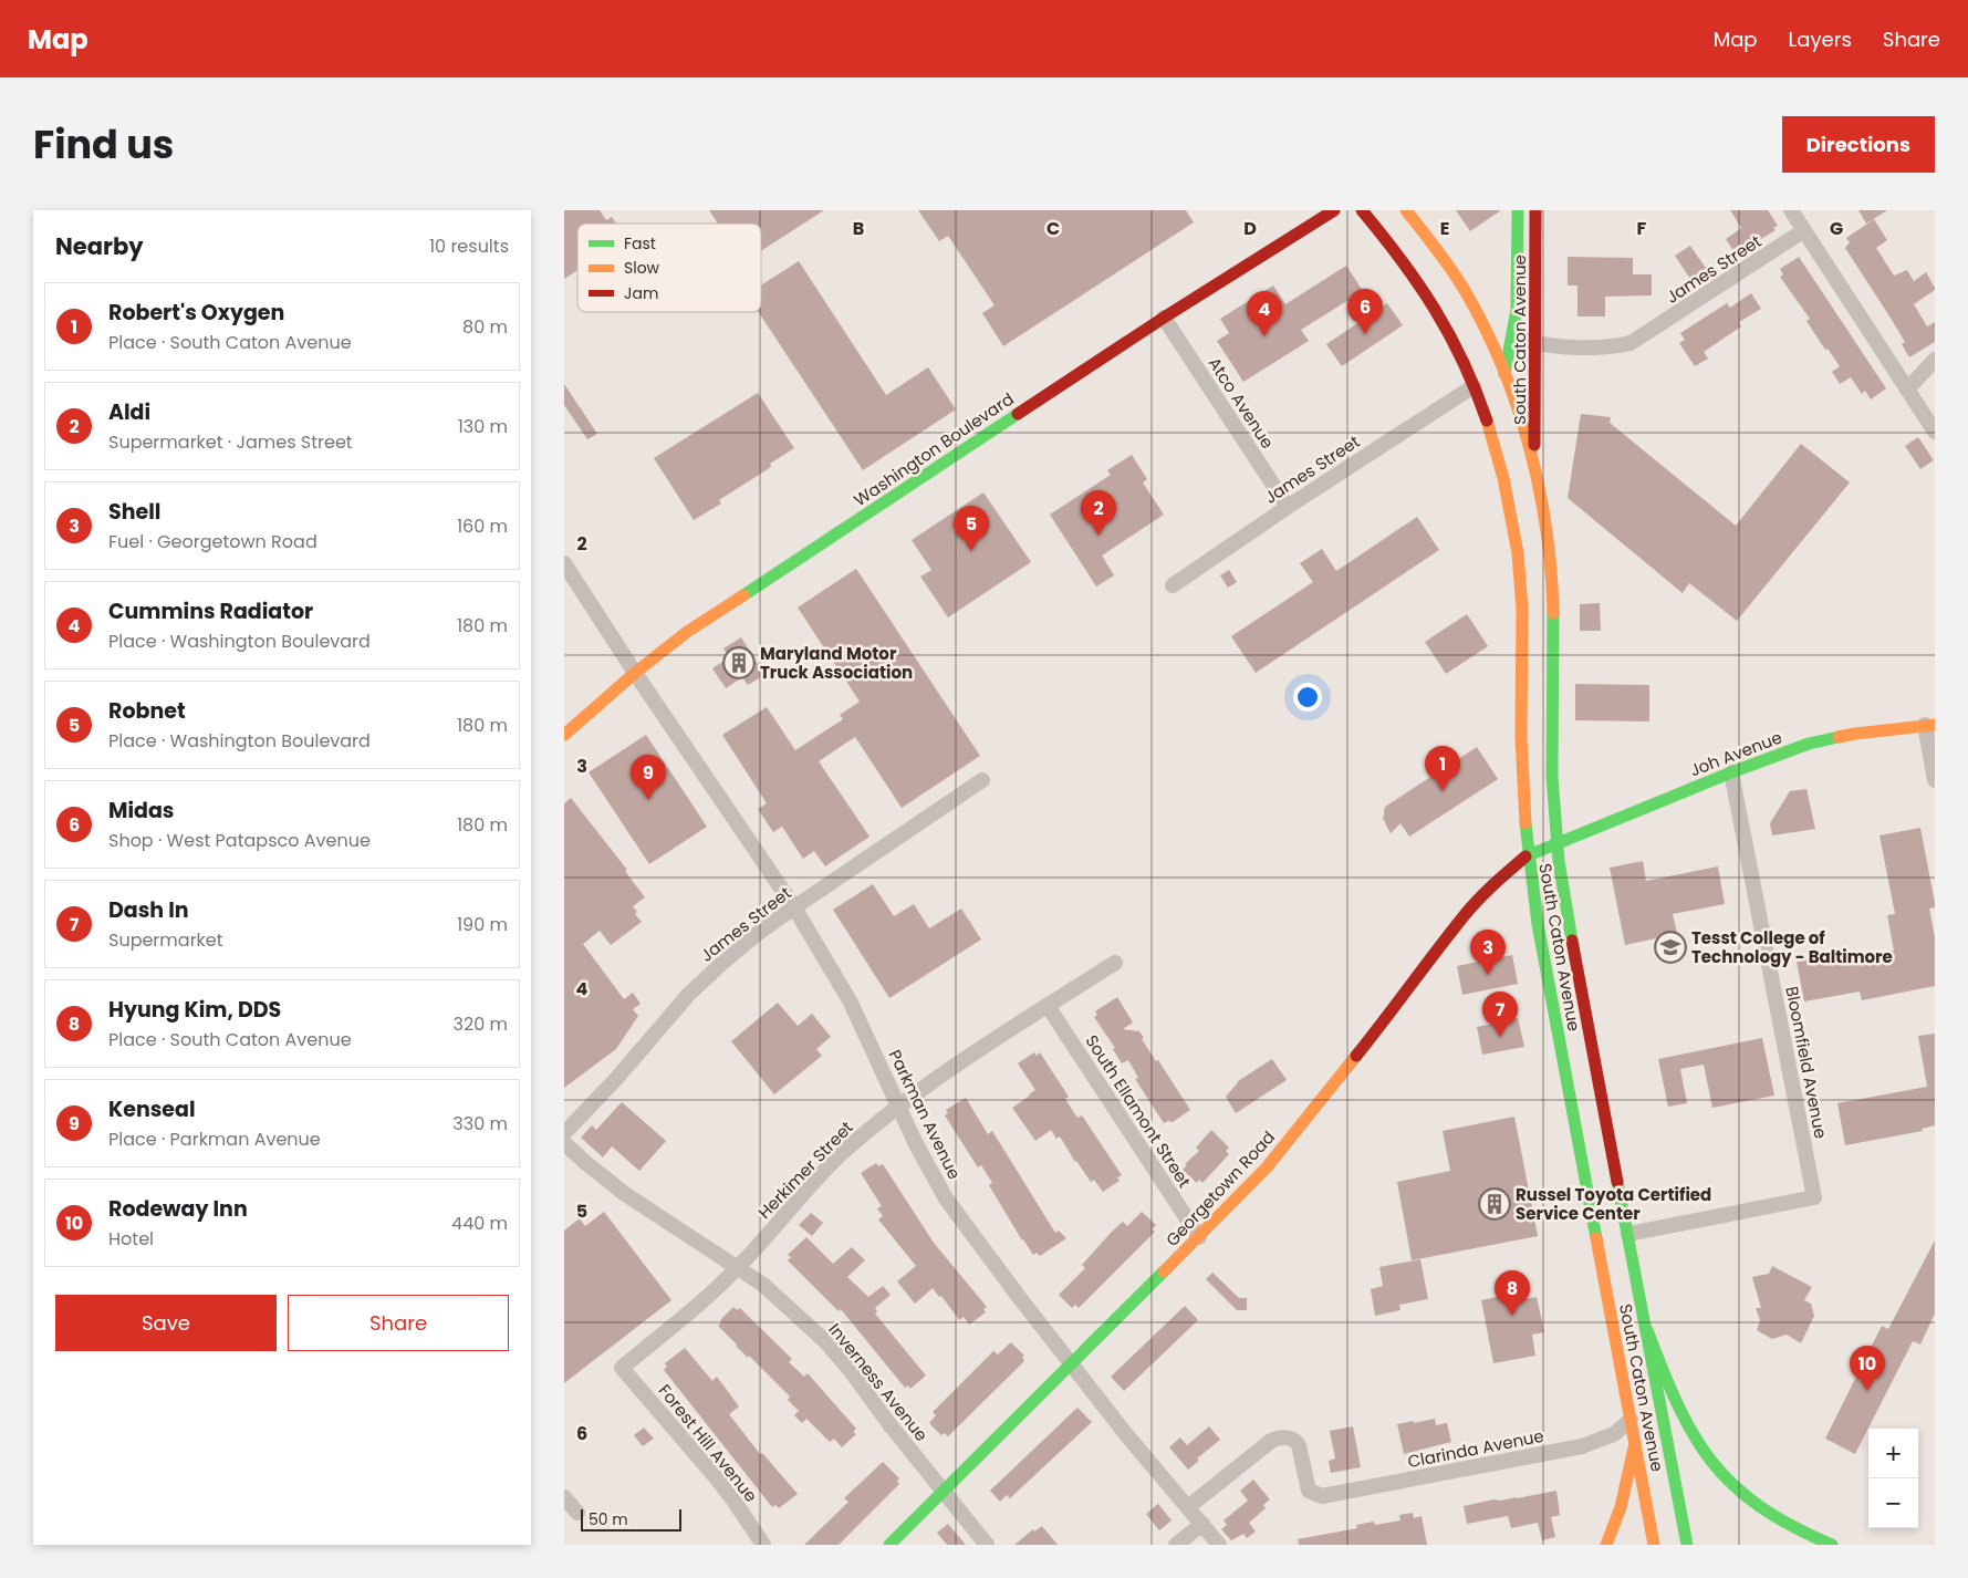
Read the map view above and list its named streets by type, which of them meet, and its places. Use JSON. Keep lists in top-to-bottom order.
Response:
{
  "streets": {
    "main road": [
      "South Caton Avenue",
      "Washington Boulevard",
      "Joh Avenue",
      "Georgetown Road"
    ],
    "street": [
      "James Street",
      "Atco Avenue",
      "Bloomfield Avenue",
      "South Ellamont Street",
      "Parkman Avenue",
      "Herkimer Street",
      "Inverness Avenue",
      "Forest Hill Avenue",
      "Clarinda Avenue"
    ]
  },
  "crossings": [
    ["James Street", "South Caton Avenue"],
    ["James Street", "Atco Avenue"],
    ["James Street", "Parkman Avenue"],
    ["South Caton Avenue", "Joh Avenue"],
    ["South Caton Avenue", "Bloomfield Avenue"],
    ["South Caton Avenue", "Georgetown Road"],
    ["South Caton Avenue", "Clarinda Avenue"],
    ["Atco Avenue", "Washington Boulevard"],
    ["Washington Boulevard", "Parkman Avenue"],
    ["Joh Avenue", "Bloomfield Avenue"],
    ["Joh Avenue", "Georgetown Road"],
    ["South Ellamont Street", "Herkimer Street"],
    ["South Ellamont Street", "Georgetown Road"],
    ["Parkman Avenue", "Herkimer Street"],
    ["Parkman Avenue", "Georgetown Road"],
    ["Parkman Avenue", "Clarinda Avenue"],
    ["Herkimer Street", "Inverness Avenue"],
    ["Herkimer Street", "Forest Hill Avenue"],
    ["Georgetown Road", "Inverness Avenue"]
  ],
  "places": {
    "building": ["Maryland Motor Truck Association", "Russel Toyota Certified Service Center"],
    "school or university": ["Tesst College of Technology - Baltimore"]
  },
  "legend": ["Fast", "Slow", "Jam"],
  "scale_bar": "50 m",
  "page": {
    "header": "Map",
    "nav": ["Map", "Layers", "Share"],
    "title": "Find us",
    "buttons": [
      "Directions",
      ["Save", "Share"]
    ],
    "heading": ["Nearby", "10 results"],
    "list": [
      {
        "mark": "1",
        "name": "Robert's Oxygen",
        "note": "Place · South Caton Avenue",
        "value": "80 m"
      },
      {
        "mark": "2",
        "name": "Aldi",
        "note": "Supermarket · James Street",
        "value": "130 m"
      },
      {
        "mark": "3",
        "name": "Shell",
        "note": "Fuel · Georgetown Road",
        "value": "160 m"
      },
      {
        "mark": "4",
        "name": "Cummins Radiator",
        "note": "Place · Washington Boulevard",
        "value": "180 m"
      },
      {
        "mark": "5",
        "name": "Robnet",
        "note": "Place · Washington Boulevard",
        "value": "180 m"
      },
      {
        "mark": "6",
        "name": "Midas",
        "note": "Shop · West Patapsco Avenue",
        "value": "180 m"
      },
      {
        "mark": "7",
        "name": "Dash In",
        "note": "Supermarket",
        "value": "190 m"
      },
      {
        "mark": "8",
        "name": "Hyung Kim, DDS",
        "note": "Place · South Caton Avenue",
        "value": "320 m"
      },
      {
        "mark": "9",
        "name": "Kenseal",
        "note": "Place · Parkman Avenue",
        "value": "330 m"
      },
      {
        "mark": "10",
        "name": "Rodeway Inn",
        "note": "Hotel",
        "value": "440 m"
      }
    ],
    "pins": [
      "6",
      "4",
      "2",
      "5",
      "1",
      "9",
      "3",
      "7",
      "8",
      "10"
    ],
    "map_buttons": ["+", "−"],
    "scale": "50 m"
  },
  "grid": {
    "columns": [
      "B",
      "C",
      "D",
      "E",
      "F",
      "G"
    ],
    "rows": [
      "2",
      "3",
      "4",
      "5",
      "6"
    ]
  }
}
